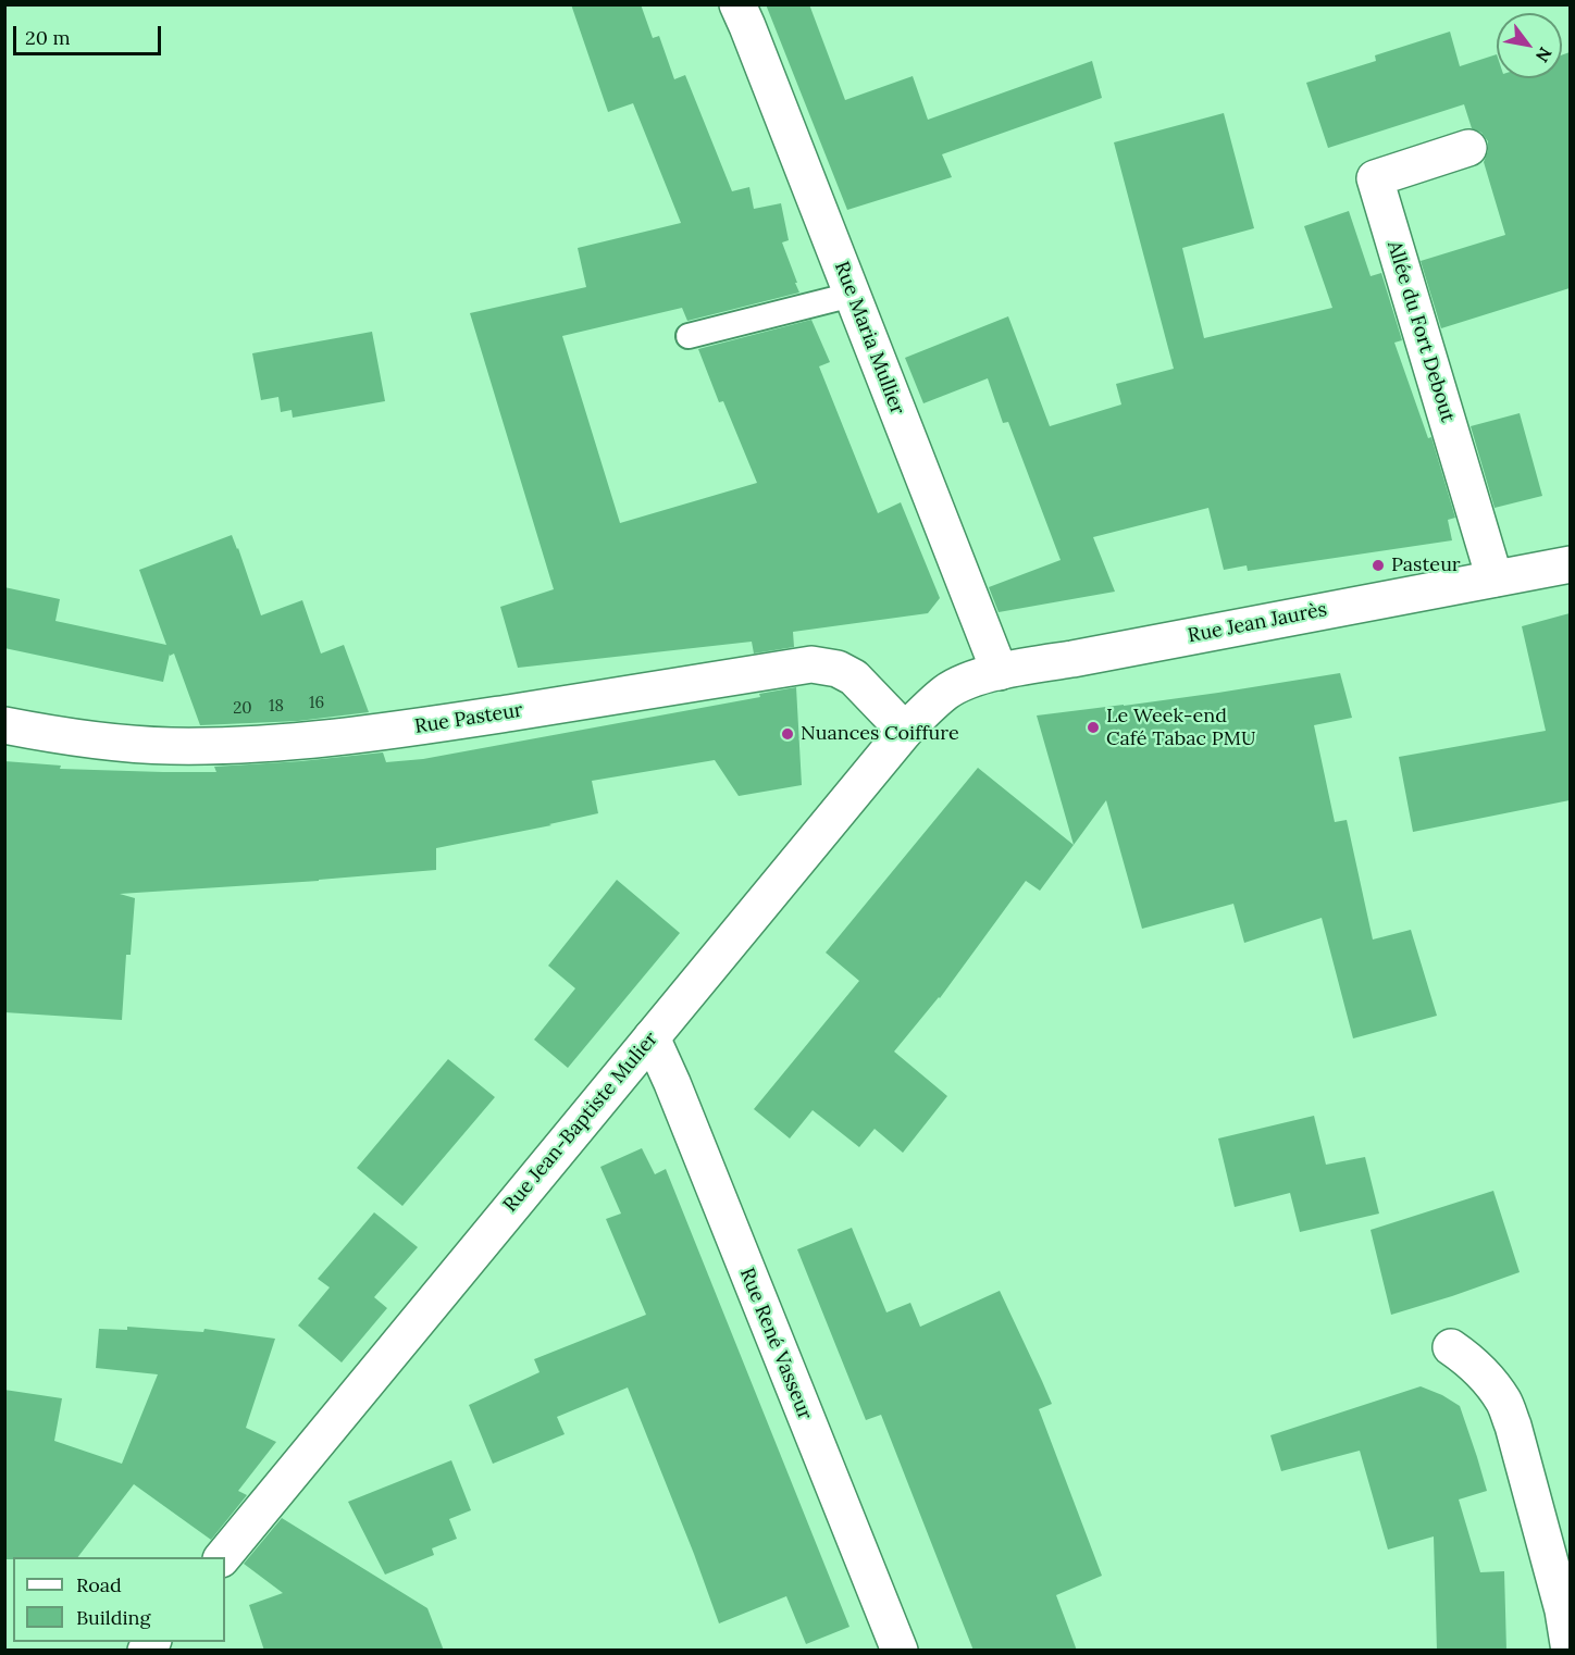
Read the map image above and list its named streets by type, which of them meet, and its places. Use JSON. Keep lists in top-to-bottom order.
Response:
{
  "streets": {
    "street": [
      "Allée du Fort Debout",
      "Rue Maria Mullier",
      "Rue Jean Jaurès",
      "Rue Pasteur",
      "Rue Jean-Baptiste Mulier",
      "Rue René Vasseur"
    ]
  },
  "crossings": [
    ["Allée du Fort Debout", "Rue Jean Jaurès"],
    ["Rue Maria Mullier", "Rue Jean Jaurès"],
    ["Rue Jean Jaurès", "Rue Jean-Baptiste Mulier"],
    ["Rue Pasteur", "Rue Jean-Baptiste Mulier"],
    ["Rue Jean-Baptiste Mulier", "Rue René Vasseur"]
  ],
  "places": ["Pasteur", "Le Week-end Café Tabac PMU", "Nuances Coiffure"],
  "house_numbers": ["16", "18", "20"],
  "legend": ["Road", "Building"],
  "scale_bar": "20 m",
  "north": "bottom right"
}
